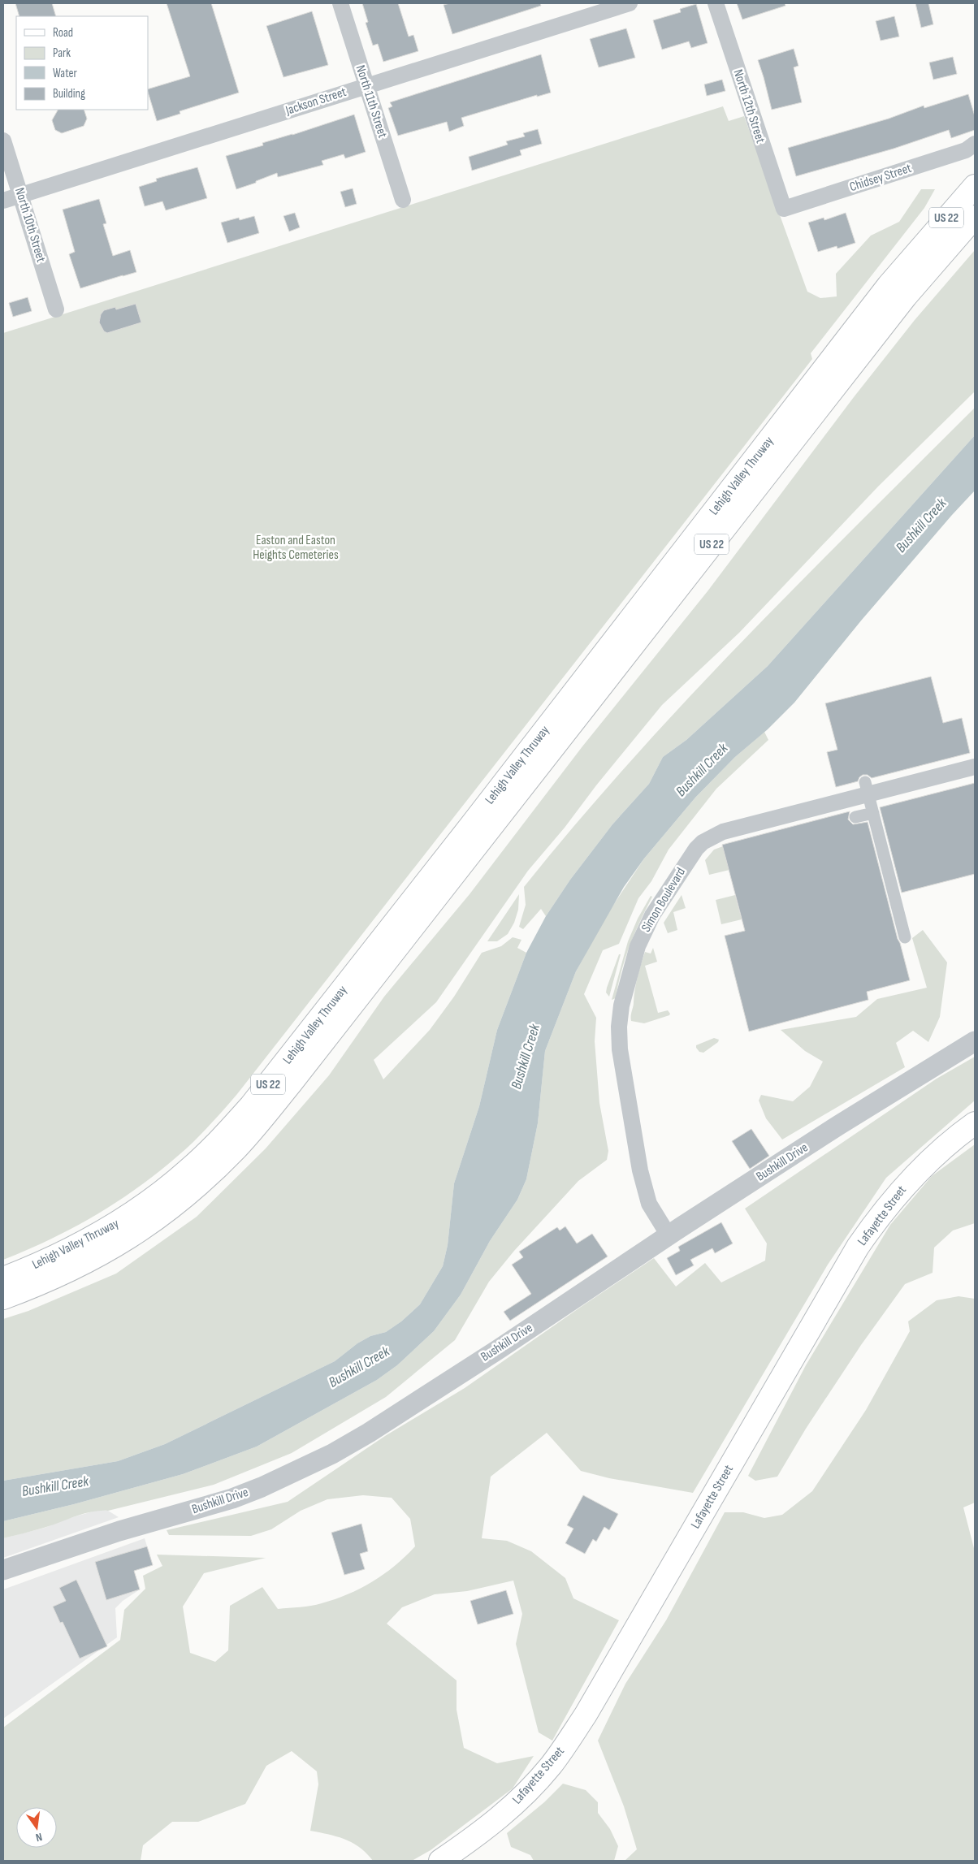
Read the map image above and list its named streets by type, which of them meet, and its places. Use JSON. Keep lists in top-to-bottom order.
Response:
{
  "streets": {
    "main road": ["US 22", "Lehigh Valley Thruway", "Lafayette Street"],
    "street": [
      "Jackson Street",
      "North 11th Street",
      "North 12th Street",
      "Chidsey Street",
      "North 10th Street",
      "Simon Boulevard",
      "Bushkill Drive"
    ]
  },
  "crossings": [
    ["Jackson Street", "North 11th Street"],
    ["Jackson Street", "North 10th Street"],
    ["North 12th Street", "Chidsey Street"],
    ["Simon Boulevard", "Bushkill Drive"]
  ],
  "water": ["Bushkill Creek"],
  "parks": ["Easton and Easton Heights Cemeteries"],
  "legend": [
    "Road",
    "Park",
    "Water",
    "Building"
  ],
  "north": "bottom"
}
